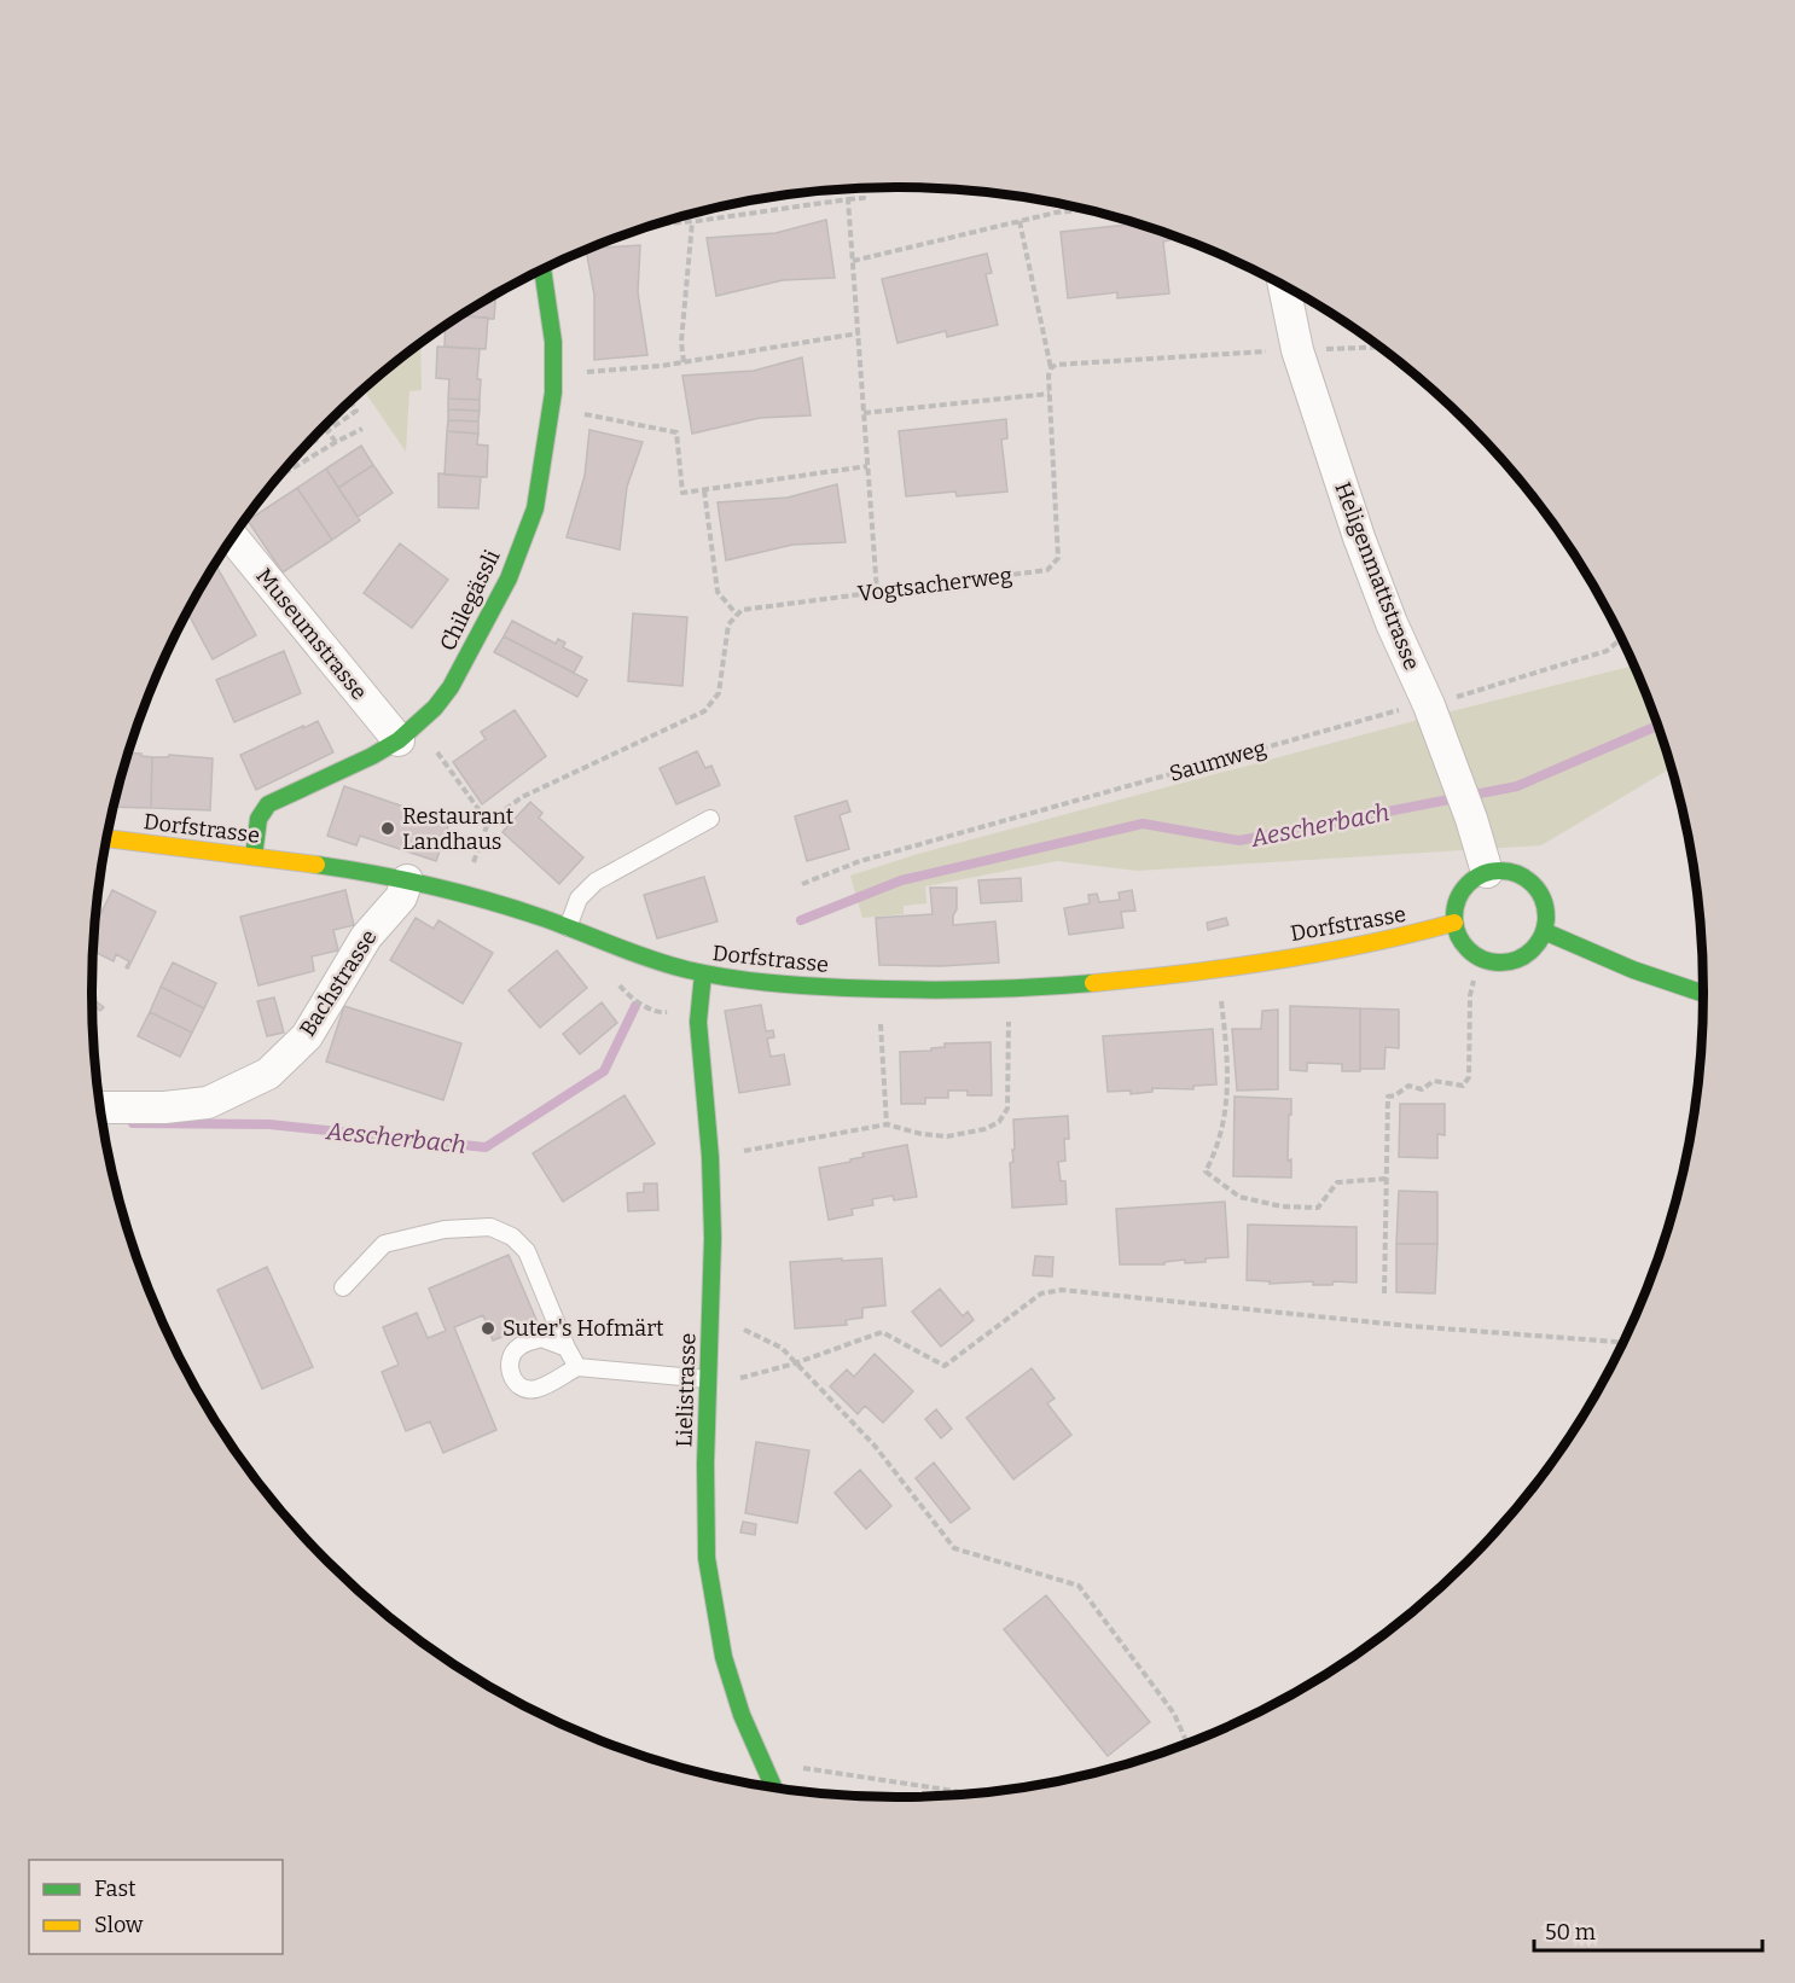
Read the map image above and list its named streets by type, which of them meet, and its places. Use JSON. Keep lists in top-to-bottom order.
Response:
{
  "streets": {
    "street": [
      "Heligenmattstrasse",
      "Chilegässli",
      "Museumstrasse",
      "Dorfstrasse",
      "Bachstrasse",
      "Lielistrasse"
    ],
    "path": ["Vogtsacherweg", "Saumweg"]
  },
  "crossings": [
    ["Heligenmattstrasse", "Saumweg"],
    ["Heligenmattstrasse", "Dorfstrasse"],
    ["Chilegässli", "Museumstrasse"],
    ["Chilegässli", "Dorfstrasse"],
    ["Dorfstrasse", "Bachstrasse"],
    ["Dorfstrasse", "Lielistrasse"]
  ],
  "water": ["Aescherbach"],
  "places": ["Restaurant Landhaus", "Suter's Hofmärt"],
  "legend": ["Fast", "Slow"],
  "scale_bar": "50 m"
}
